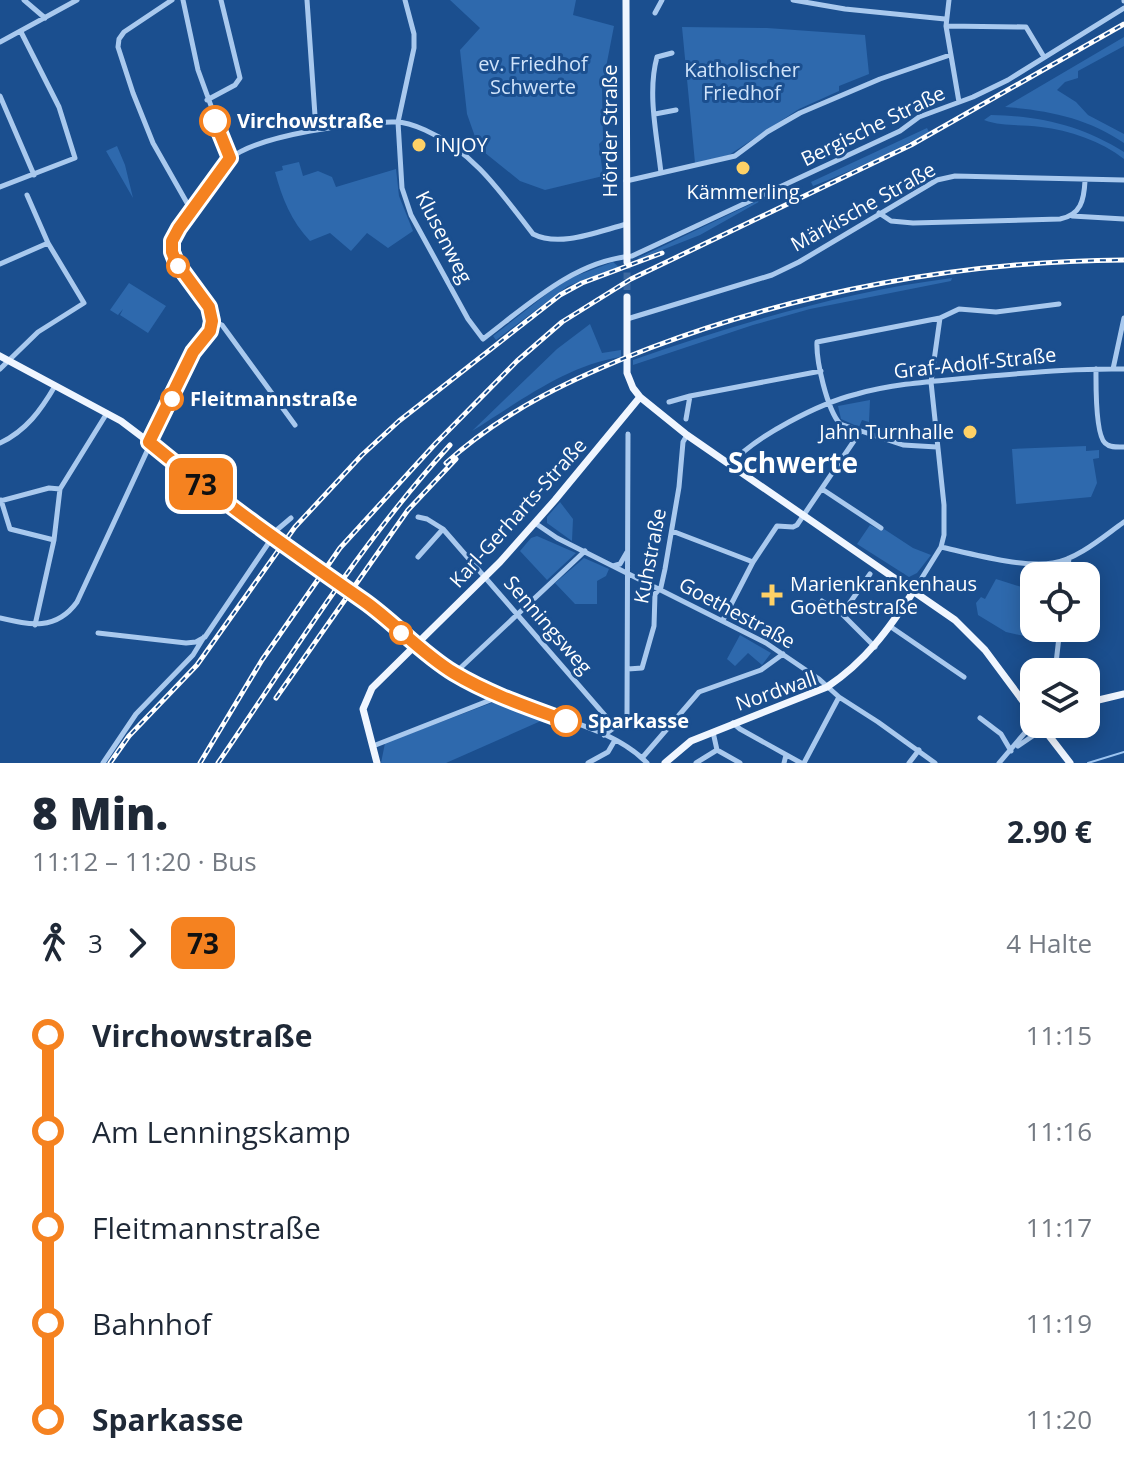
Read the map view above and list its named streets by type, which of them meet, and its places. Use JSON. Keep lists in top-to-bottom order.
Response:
{
  "streets": {
    "main road": ["Hörder Straße", "Karl-Gerharts-Straße", "Nordwall"],
    "street": [
      "Bergische Straße",
      "Märkische Straße",
      "Klusenweg",
      "Graf-Adolf-Straße",
      "Kuhstraße",
      "Goethestraße",
      "Senningsweg"
    ]
  },
  "crossings": [
    ["Bergische Straße", "Hörder Straße"],
    ["Bergische Straße", "Klusenweg"],
    ["Karl-Gerharts-Straße", "Goethestraße"],
    ["Karl-Gerharts-Straße", "Senningsweg"],
    ["Kuhstraße", "Goethestraße"],
    ["Goethestraße", "Nordwall"]
  ],
  "districts": ["Schwerte"],
  "parks": ["ev. Friedhof Schwerte", "Katholischer Friedhof"],
  "places": {
    "other": [
      "Virchowstraße",
      "INJOY",
      "Kämmerling",
      "Fleitmannstraße",
      "Jahn Turnhalle",
      "Sparkasse"
    ],
    "health": ["Marienkrankenhaus Goethestraße"]
  },
  "lines": ["bus line 73"],
  "page": {
    "on_map": "73",
    "heading": ["8 Min.", "11:12 – 11:20 · Bus", "2.90 €"],
    "legs": ["3", "73", "4 Halte"],
    "list": [
      {
        "name": "Virchowstraße",
        "value": "11:15"
      },
      {
        "name": "Am Lenningskamp",
        "value": "11:16"
      },
      {
        "name": "Fleitmannstraße",
        "value": "11:17"
      },
      {
        "name": "Bahnhof",
        "value": "11:19"
      },
      {
        "name": "Sparkasse",
        "value": "11:20"
      }
    ]
  }
}
